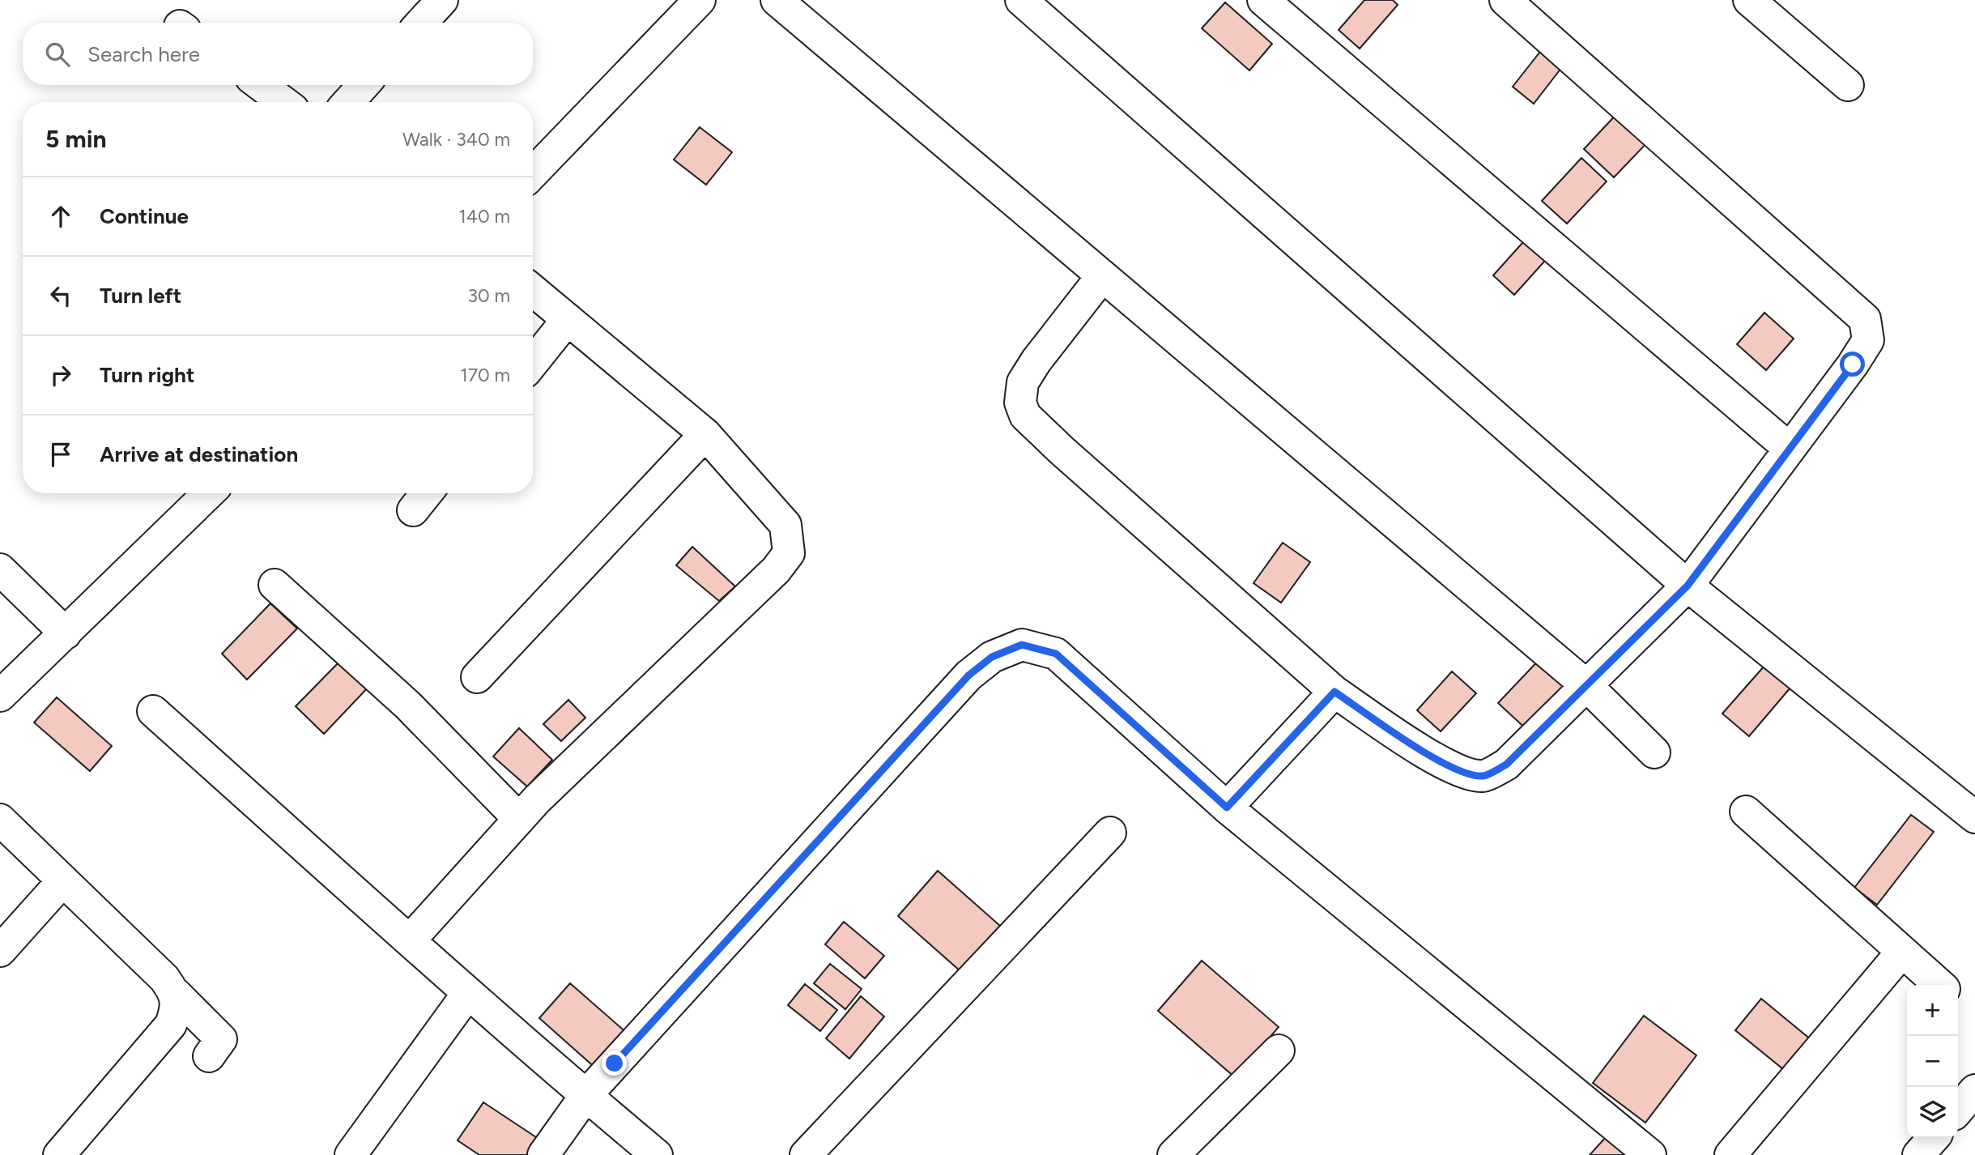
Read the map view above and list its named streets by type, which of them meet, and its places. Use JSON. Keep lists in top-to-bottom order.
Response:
{
  "page": {
    "search": "Search here",
    "heading": ["5 min", "Walk · 340 m"],
    "list": [
      ["Continue", "140 m"],
      ["Turn left", "30 m"],
      ["Turn right", "170 m"],
      "Arrive at destination"
    ],
    "map_buttons": ["+", "−"]
  }
}
